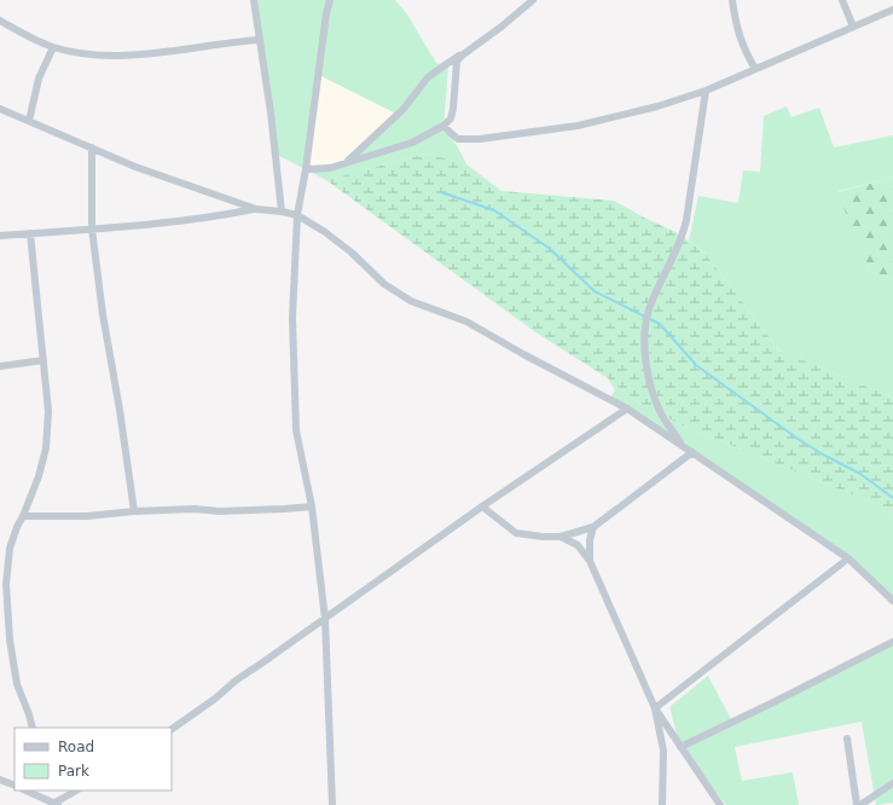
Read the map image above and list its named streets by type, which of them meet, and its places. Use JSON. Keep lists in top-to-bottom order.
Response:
{
  "legend": ["Road", "Park"]
}
